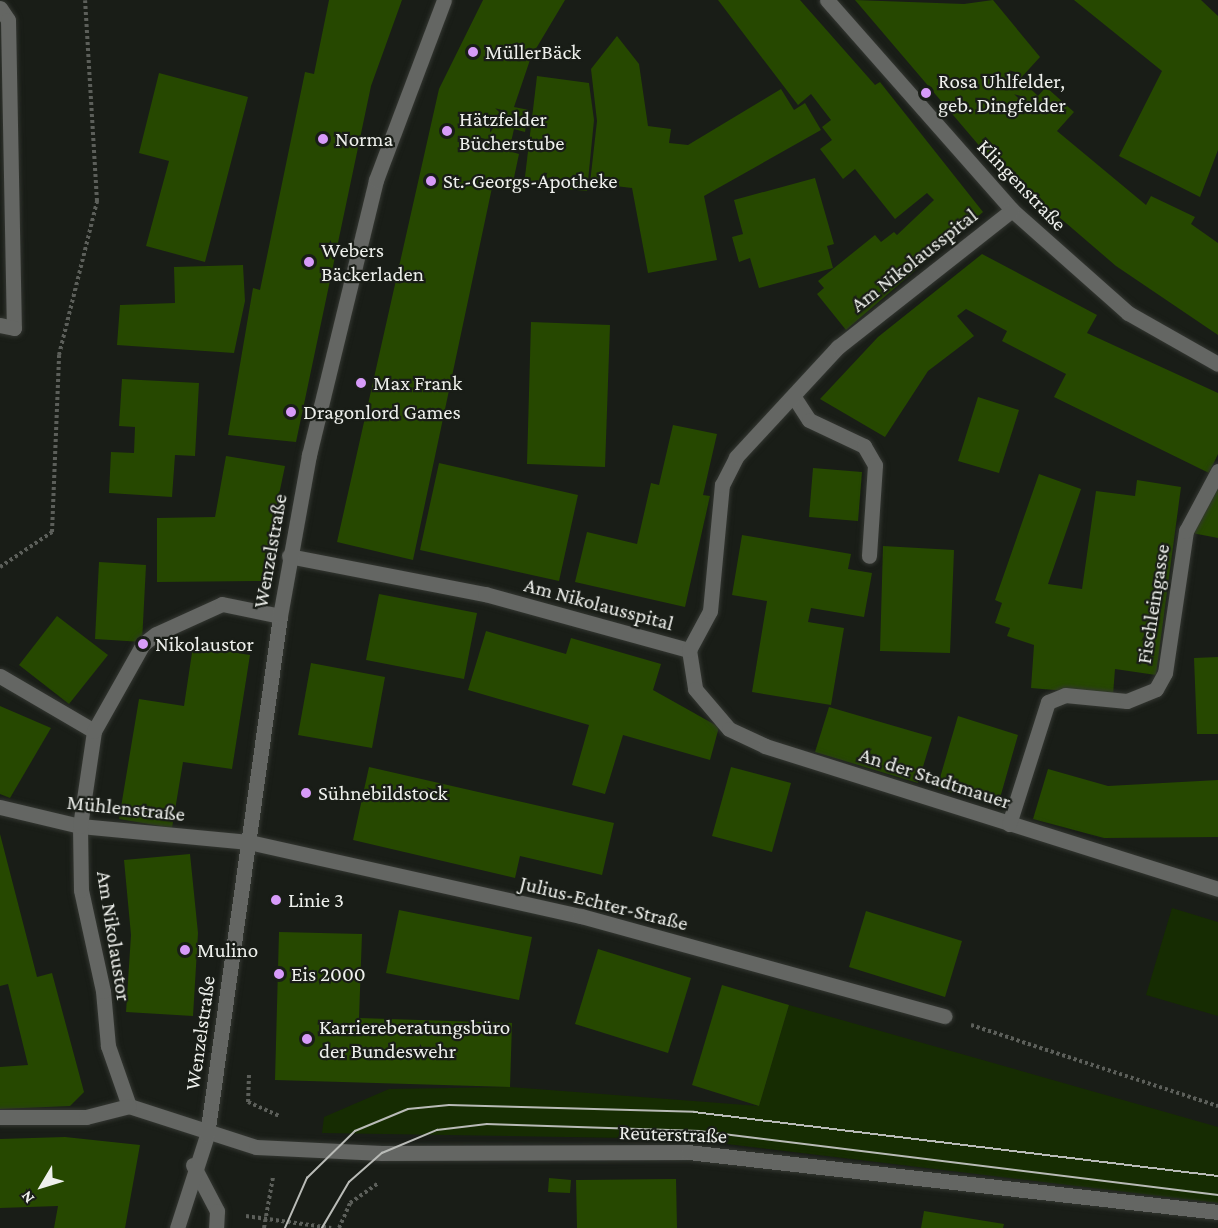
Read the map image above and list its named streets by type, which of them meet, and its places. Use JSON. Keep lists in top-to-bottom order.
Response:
{
  "streets": {
    "street": [
      "Klingenstraße",
      "Am Nikolausspital",
      "Wenzelstraße",
      "Fischleingasse",
      "An der Stadtmauer",
      "Mühlenstraße",
      "Julius-Echter-Straße",
      "Am Nikolaustor",
      "Reuterstraße"
    ]
  },
  "crossings": [
    ["Klingenstraße", "Am Nikolausspital"],
    ["Am Nikolausspital", "Wenzelstraße"],
    ["Am Nikolausspital", "An der Stadtmauer"],
    ["Wenzelstraße", "Mühlenstraße"],
    ["Wenzelstraße", "Julius-Echter-Straße"],
    ["Wenzelstraße", "Am Nikolaustor"],
    ["Wenzelstraße", "Reuterstraße"],
    ["Fischleingasse", "An der Stadtmauer"],
    ["Mühlenstraße", "Julius-Echter-Straße"],
    ["Mühlenstraße", "Am Nikolaustor"],
    ["Am Nikolaustor", "Reuterstraße"]
  ],
  "places": [
    "MüllerBäck",
    "Rosa Uhlfelder, geb. Dingfelder",
    "Hätzfelder Bücherstube",
    "Norma",
    "St.-Georgs-Apotheke",
    "Webers Bäckerladen",
    "Max Frank",
    "Dragonlord Games",
    "Nikolaustor",
    "Sühnebildstock",
    "Linie 3",
    "Mulino",
    "Eis 2000",
    "Karriereberatungsbüro der Bundeswehr"
  ],
  "north": "bottom left"
}
